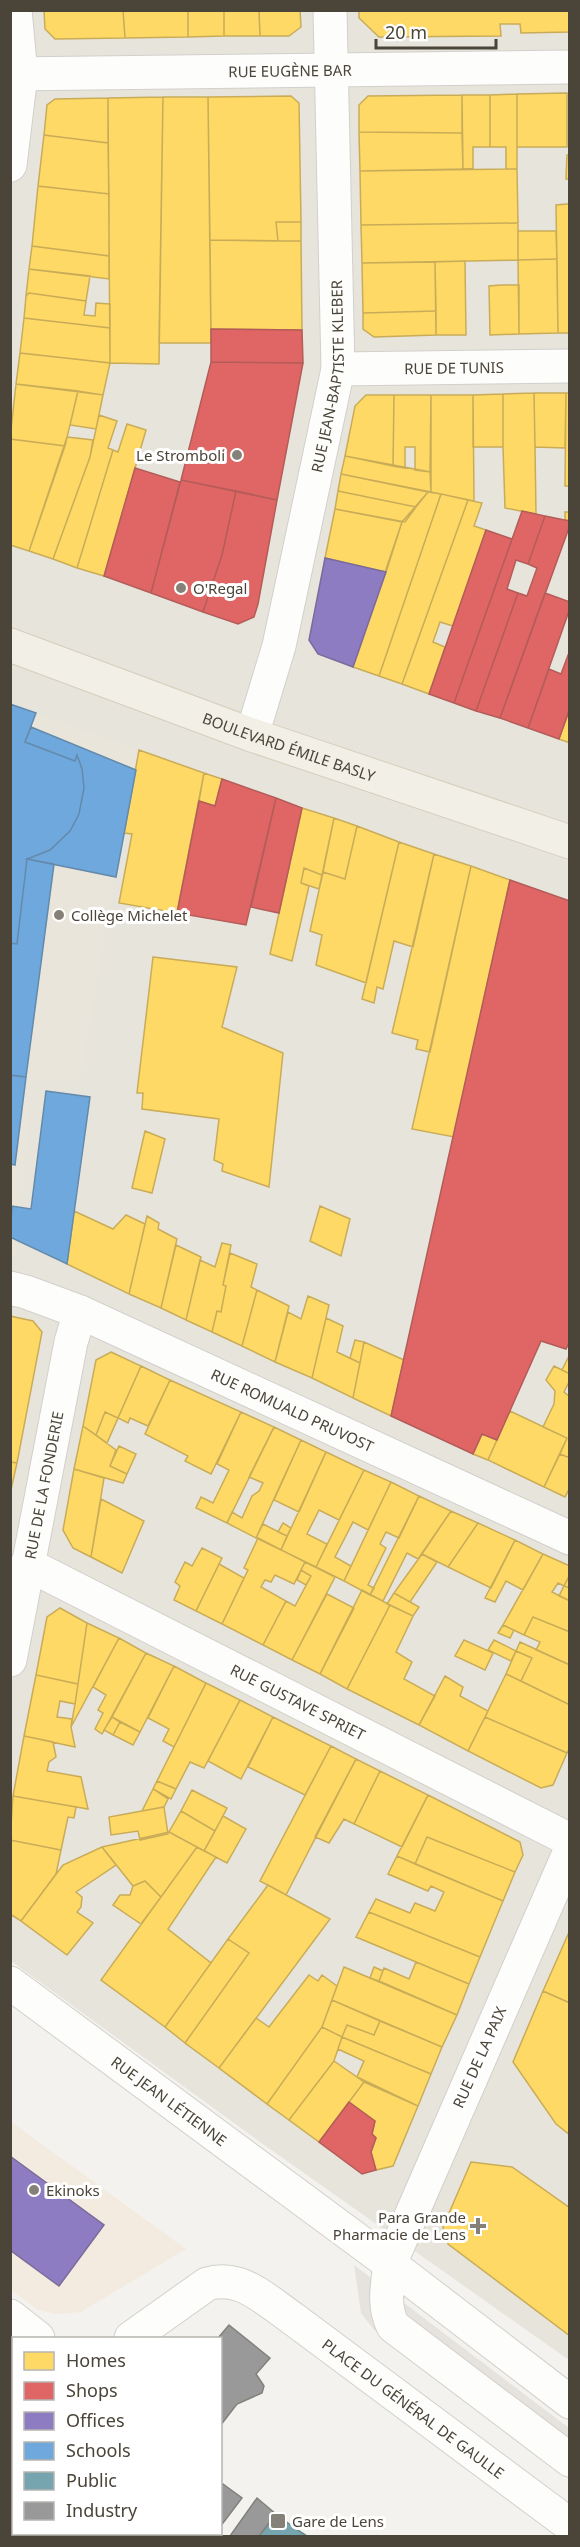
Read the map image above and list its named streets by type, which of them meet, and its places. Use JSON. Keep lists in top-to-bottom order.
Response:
{
  "streets": {
    "main road": ["BOULEVARD ÉMILE BASLY"],
    "street": [
      "RUE EUGÈNE BAR",
      "RUE DE TUNIS",
      "RUE JEAN-BAPTISTE KLEBER",
      "RUE ROMUALD PRUVOST",
      "RUE DE LA FONDERIE",
      "RUE GUSTAVE SPRIET",
      "RUE DE LA PAIX",
      "RUE JEAN LÉTIENNE",
      "PLACE DU GÉNÉRAL DE GAULLE"
    ]
  },
  "crossings": [
    ["RUE EUGÈNE BAR", "RUE JEAN-BAPTISTE KLEBER"],
    ["RUE DE TUNIS", "RUE JEAN-BAPTISTE KLEBER"],
    ["RUE JEAN-BAPTISTE KLEBER", "BOULEVARD ÉMILE BASLY"],
    ["RUE ROMUALD PRUVOST", "RUE DE LA FONDERIE"],
    ["RUE DE LA FONDERIE", "RUE GUSTAVE SPRIET"],
    ["RUE DE LA PAIX", "RUE JEAN LÉTIENNE"]
  ],
  "places": {
    "other": [
      "Le Stromboli",
      "O'Regal",
      "Collège Michelet",
      "Ekinoks"
    ],
    "health": ["Para Grande Pharmacie de Lens"],
    "transit": ["Gare de Lens"]
  },
  "legend": [
    "Homes",
    "Shops",
    "Offices",
    "Schools",
    "Public",
    "Industry"
  ],
  "scale_bar": "20 m"
}
